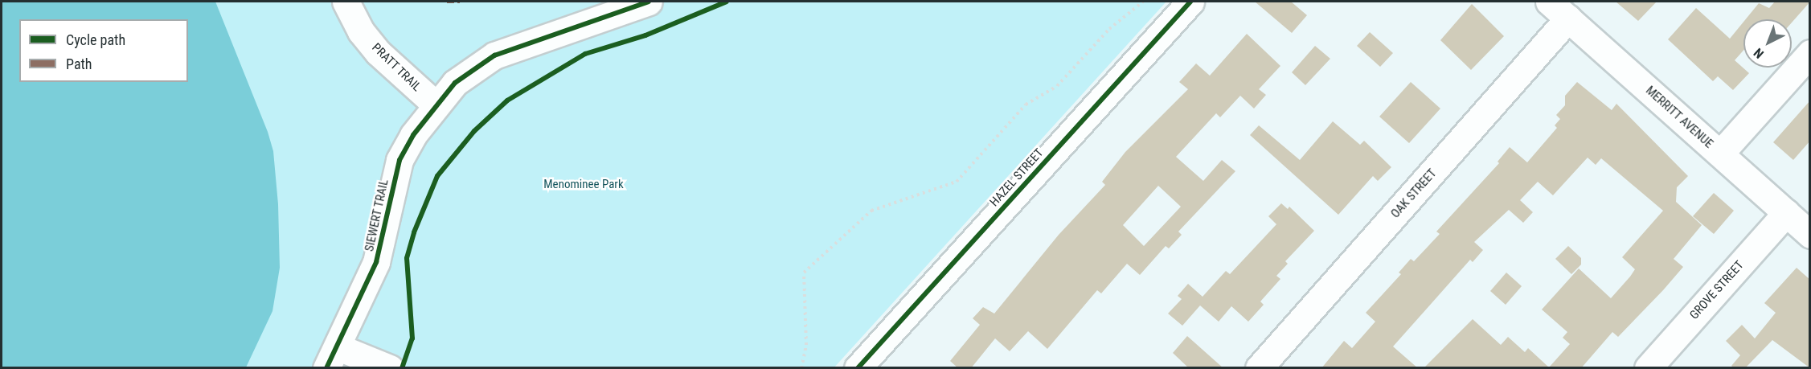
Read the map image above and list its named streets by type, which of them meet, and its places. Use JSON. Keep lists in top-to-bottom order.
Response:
{
  "streets": {
    "street": [
      "PRATT TRAIL",
      "MERRITT AVENUE",
      "HAZEL STREET",
      "OAK STREET",
      "SIEWERT TRAIL",
      "GROVE STREET"
    ]
  },
  "crossings": [
    ["PRATT TRAIL", "SIEWERT TRAIL"],
    ["MERRITT AVENUE", "OAK STREET"],
    ["MERRITT AVENUE", "GROVE STREET"]
  ],
  "parks": ["Menominee Park"],
  "legend": ["Cycle path", "Path"],
  "north": "bottom left"
}
